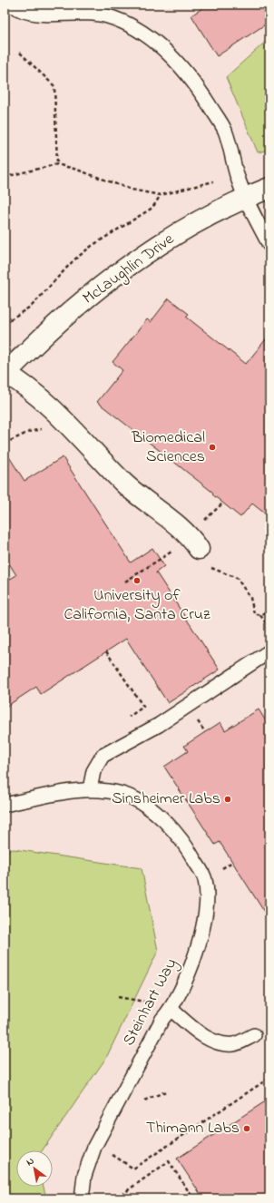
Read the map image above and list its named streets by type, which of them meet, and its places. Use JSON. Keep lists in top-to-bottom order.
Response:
{
  "streets": {
    "main road": ["McLaughlin Drive"],
    "lane": ["Steinhart Way"]
  },
  "places": [
    "Biomedical Sciences",
    "University of California, Santa Cruz",
    "Sinsheimer Labs",
    "Thimann Labs"
  ],
  "north": "top left"
}
